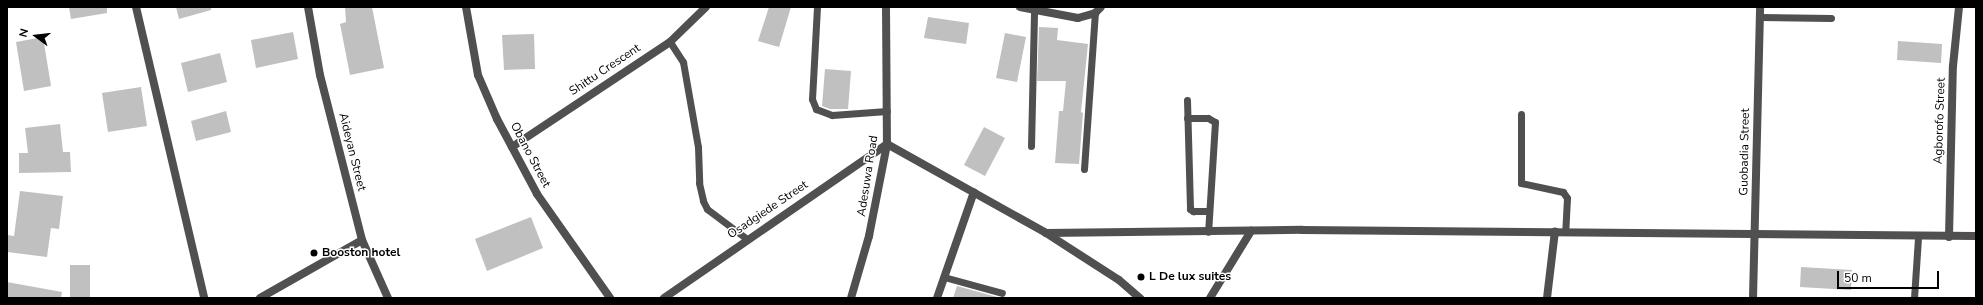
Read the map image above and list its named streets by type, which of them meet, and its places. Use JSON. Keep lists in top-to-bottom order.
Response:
{
  "streets": {
    "street": [
      "Shittu Crescent",
      "Agborofo Street",
      "Aideyan Street",
      "Guobadia Street",
      "Obano Street",
      "Adesuwa Road",
      "Osadgiede Street"
    ]
  },
  "crossings": [
    ["Shittu Crescent", "Obano Street"],
    ["Adesuwa Road", "Osadgiede Street"]
  ],
  "places": ["Booston hotel", "L De lux suites"],
  "scale_bar": "50 m",
  "north": "left"
}
